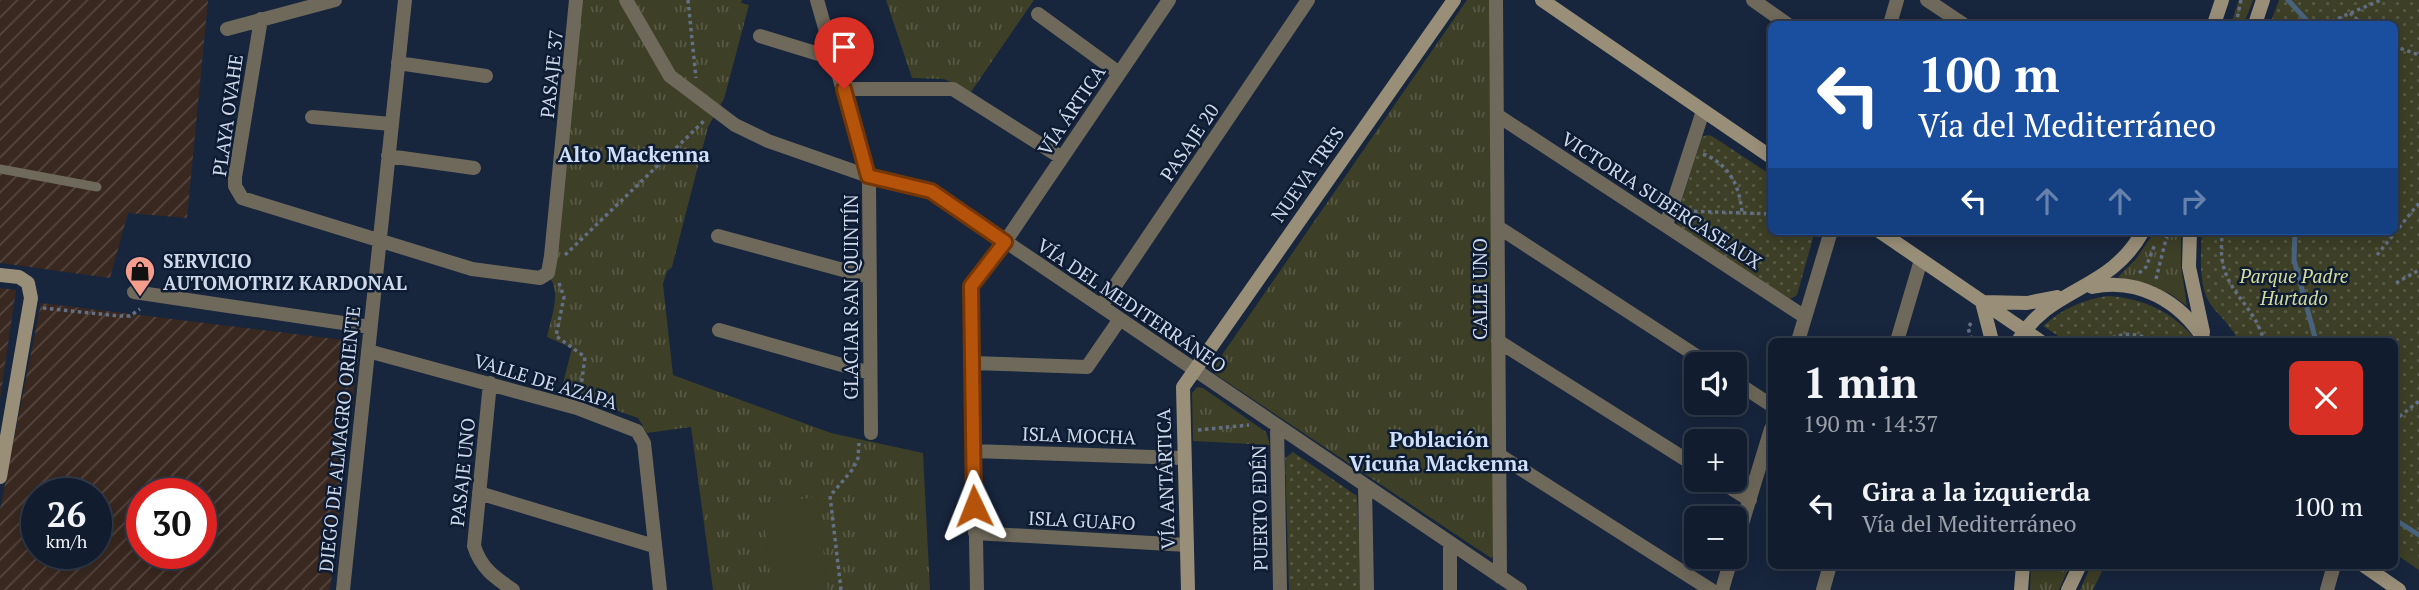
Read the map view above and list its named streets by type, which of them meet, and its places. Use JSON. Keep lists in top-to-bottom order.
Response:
{
  "streets": {
    "street": [
      "PASAJE 37",
      "VÍA ÁRTICA",
      "PLAYA OVAHE",
      "PASAJE 20",
      "NUEVA TRES",
      "VICTORIA SUBERCASEAUX",
      "CALLE UNO",
      "GLACIAR SAN QUINTÍN",
      "VÍA DEL MEDITERRÁNEO",
      "VALLE DE AZAPA",
      "ISLA MOCHA",
      "DIEGO DE ALMAGRO ORIENTE",
      "PASAJE UNO",
      "VÍA ANTÁRTICA",
      "PUERTO EDÉN",
      "ISLA GUAFO"
    ]
  },
  "crossings": [
    ["VÍA ÁRTICA", "VÍA DEL MEDITERRÁNEO"],
    ["VÍA ÁRTICA", "ISLA MOCHA"],
    ["VÍA ÁRTICA", "ISLA GUAFO"],
    ["PLAYA OVAHE", "DIEGO DE ALMAGRO ORIENTE"],
    ["PASAJE 20", "VÍA DEL MEDITERRÁNEO"],
    ["NUEVA TRES", "VÍA DEL MEDITERRÁNEO"],
    ["NUEVA TRES", "VÍA ANTÁRTICA"],
    ["VICTORIA SUBERCASEAUX", "CALLE UNO"],
    ["CALLE UNO", "VÍA DEL MEDITERRÁNEO"],
    ["GLACIAR SAN QUINTÍN", "VÍA DEL MEDITERRÁNEO"],
    ["VÍA DEL MEDITERRÁNEO", "VÍA ANTÁRTICA"],
    ["VÍA DEL MEDITERRÁNEO", "PUERTO EDÉN"],
    ["VALLE DE AZAPA", "DIEGO DE ALMAGRO ORIENTE"],
    ["VALLE DE AZAPA", "PASAJE UNO"],
    ["ISLA MOCHA", "VÍA ANTÁRTICA"],
    ["VÍA ANTÁRTICA", "ISLA GUAFO"]
  ],
  "districts": ["Alto Mackenna", "Población Vicuña Mackenna"],
  "parks": ["Parque Padre Hurtado"],
  "places": {
    "shop": ["SERVICIO AUTOMOTRIZ KARDONAL"]
  },
  "page": {
    "turn": ["100 m", "Vía del Mediterráneo"],
    "heading": ["1 min", "190 m · 14:37"],
    "map_buttons": ["+", "−"],
    "list": [
      {
        "name": "Gira a la izquierda",
        "note": "Vía del Mediterráneo",
        "value": "100 m"
      }
    ],
    "speed": "26 km/h",
    "limit": "30"
  }
}
